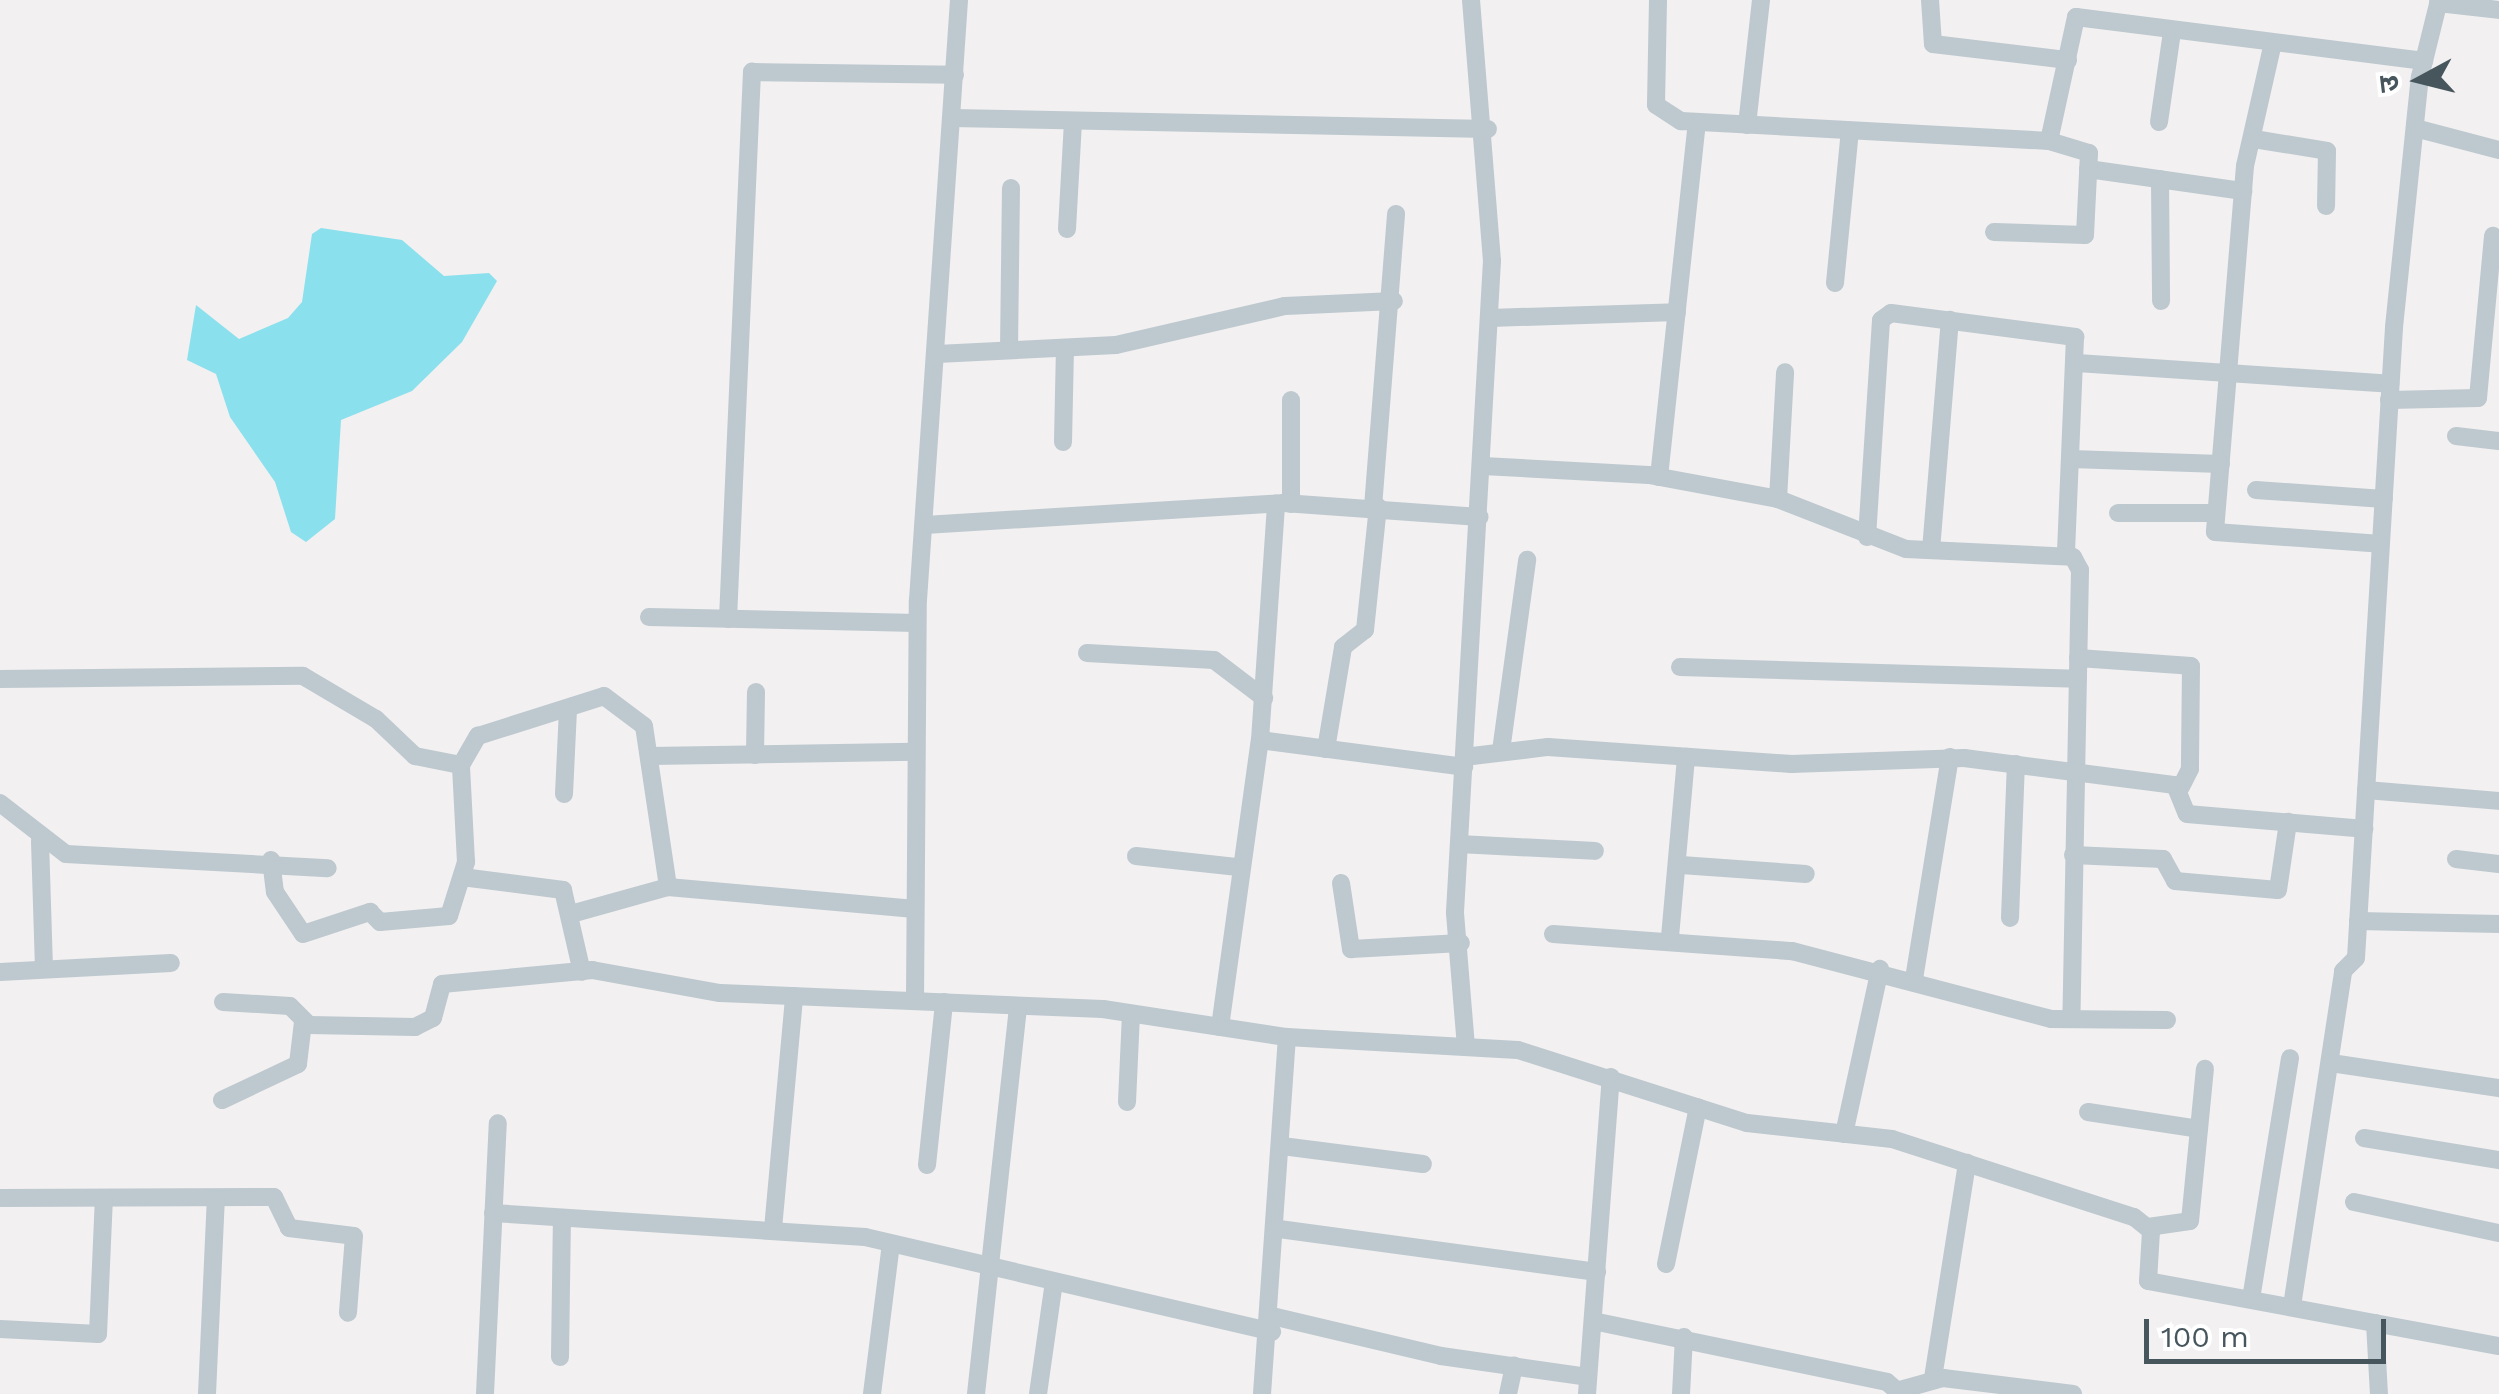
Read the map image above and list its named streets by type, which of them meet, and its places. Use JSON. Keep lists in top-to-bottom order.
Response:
{
  "scale_bar": "100 m",
  "north": "left"
}
